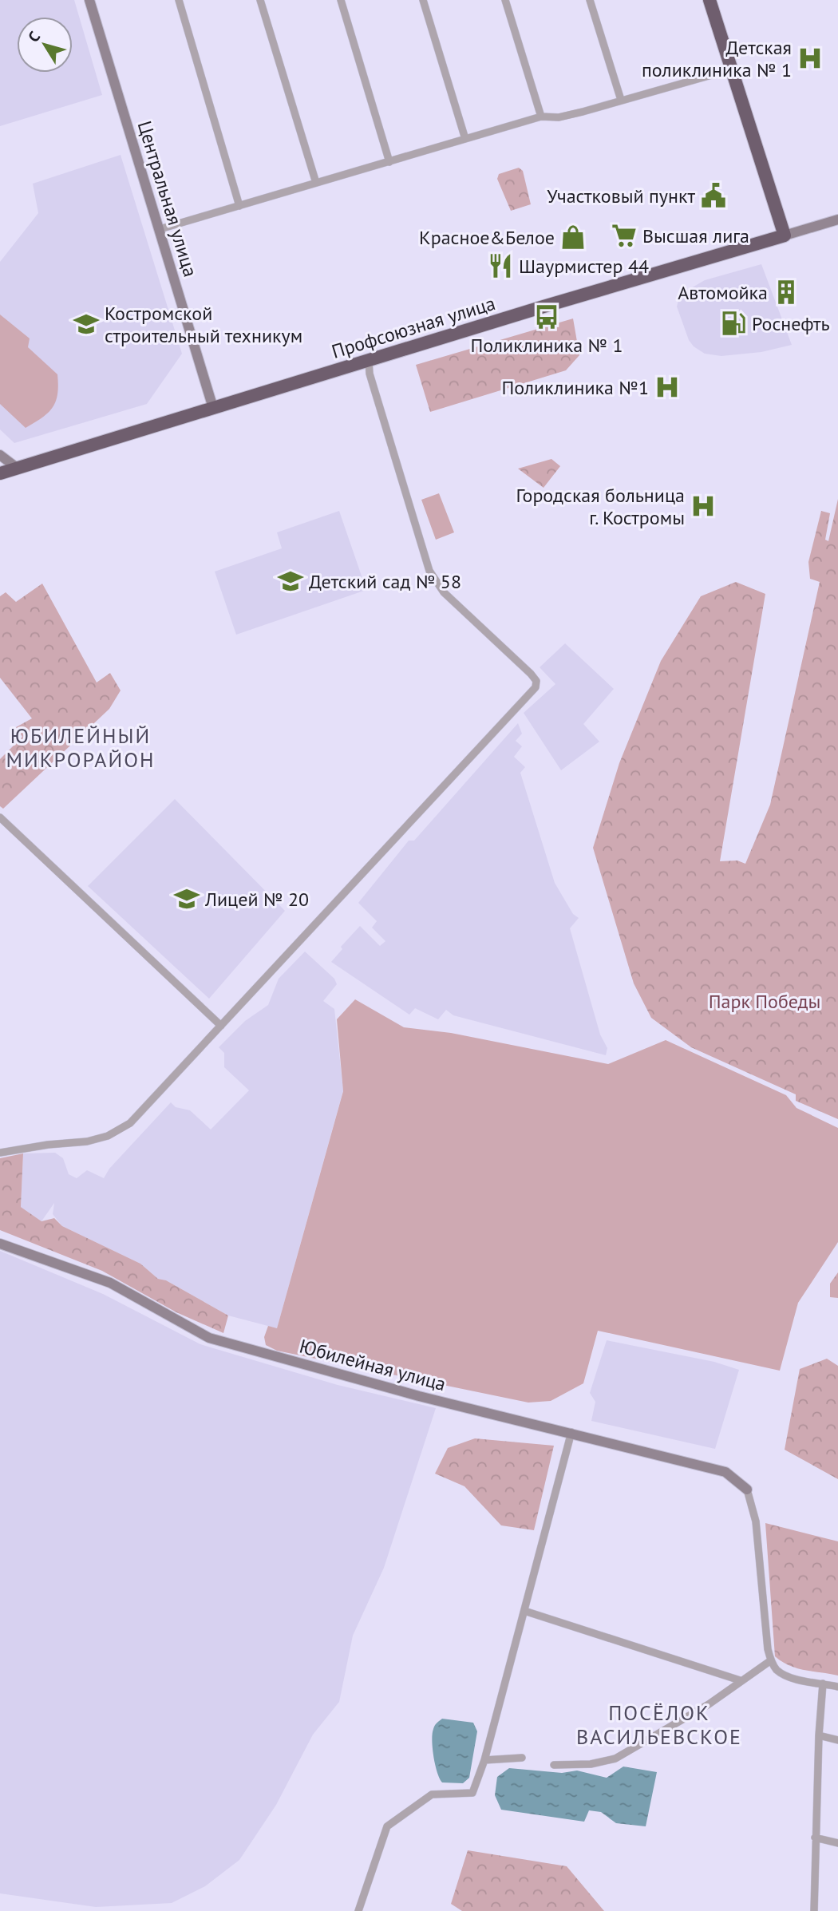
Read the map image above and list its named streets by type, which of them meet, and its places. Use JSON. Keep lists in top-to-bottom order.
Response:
{
  "streets": {
    "highway": ["Профсоюзная улица"],
    "street": ["Центральная улица", "Юбилейная улица"]
  },
  "crossings": [
    ["Центральная улица", "Профсоюзная улица"]
  ],
  "districts": ["ЮБИЛЕЙНЫЙ МИКРОРАЙОН", "ПОСЁЛОК ВАСИЛЬЕВСКОЕ"],
  "parks": ["Парк Победы"],
  "places": {
    "hospital": ["Детская поликлиника № 1", "Поликлиника №1", "Городская больница г. Костромы"],
    "public building": ["Участковый пункт"],
    "supermarket": ["Высшая лига"],
    "shop": ["Красное&Белое"],
    "restaurant": ["Шаурмистер 44"],
    "building": ["Автомойка"],
    "bus stop": ["Поликлиника № 1"],
    "fuel station": ["Роснефть"],
    "school or university": ["Костромской строительный техникум", "Детский сад № 58", "Лицей № 20"]
  },
  "north": "top left"
}
